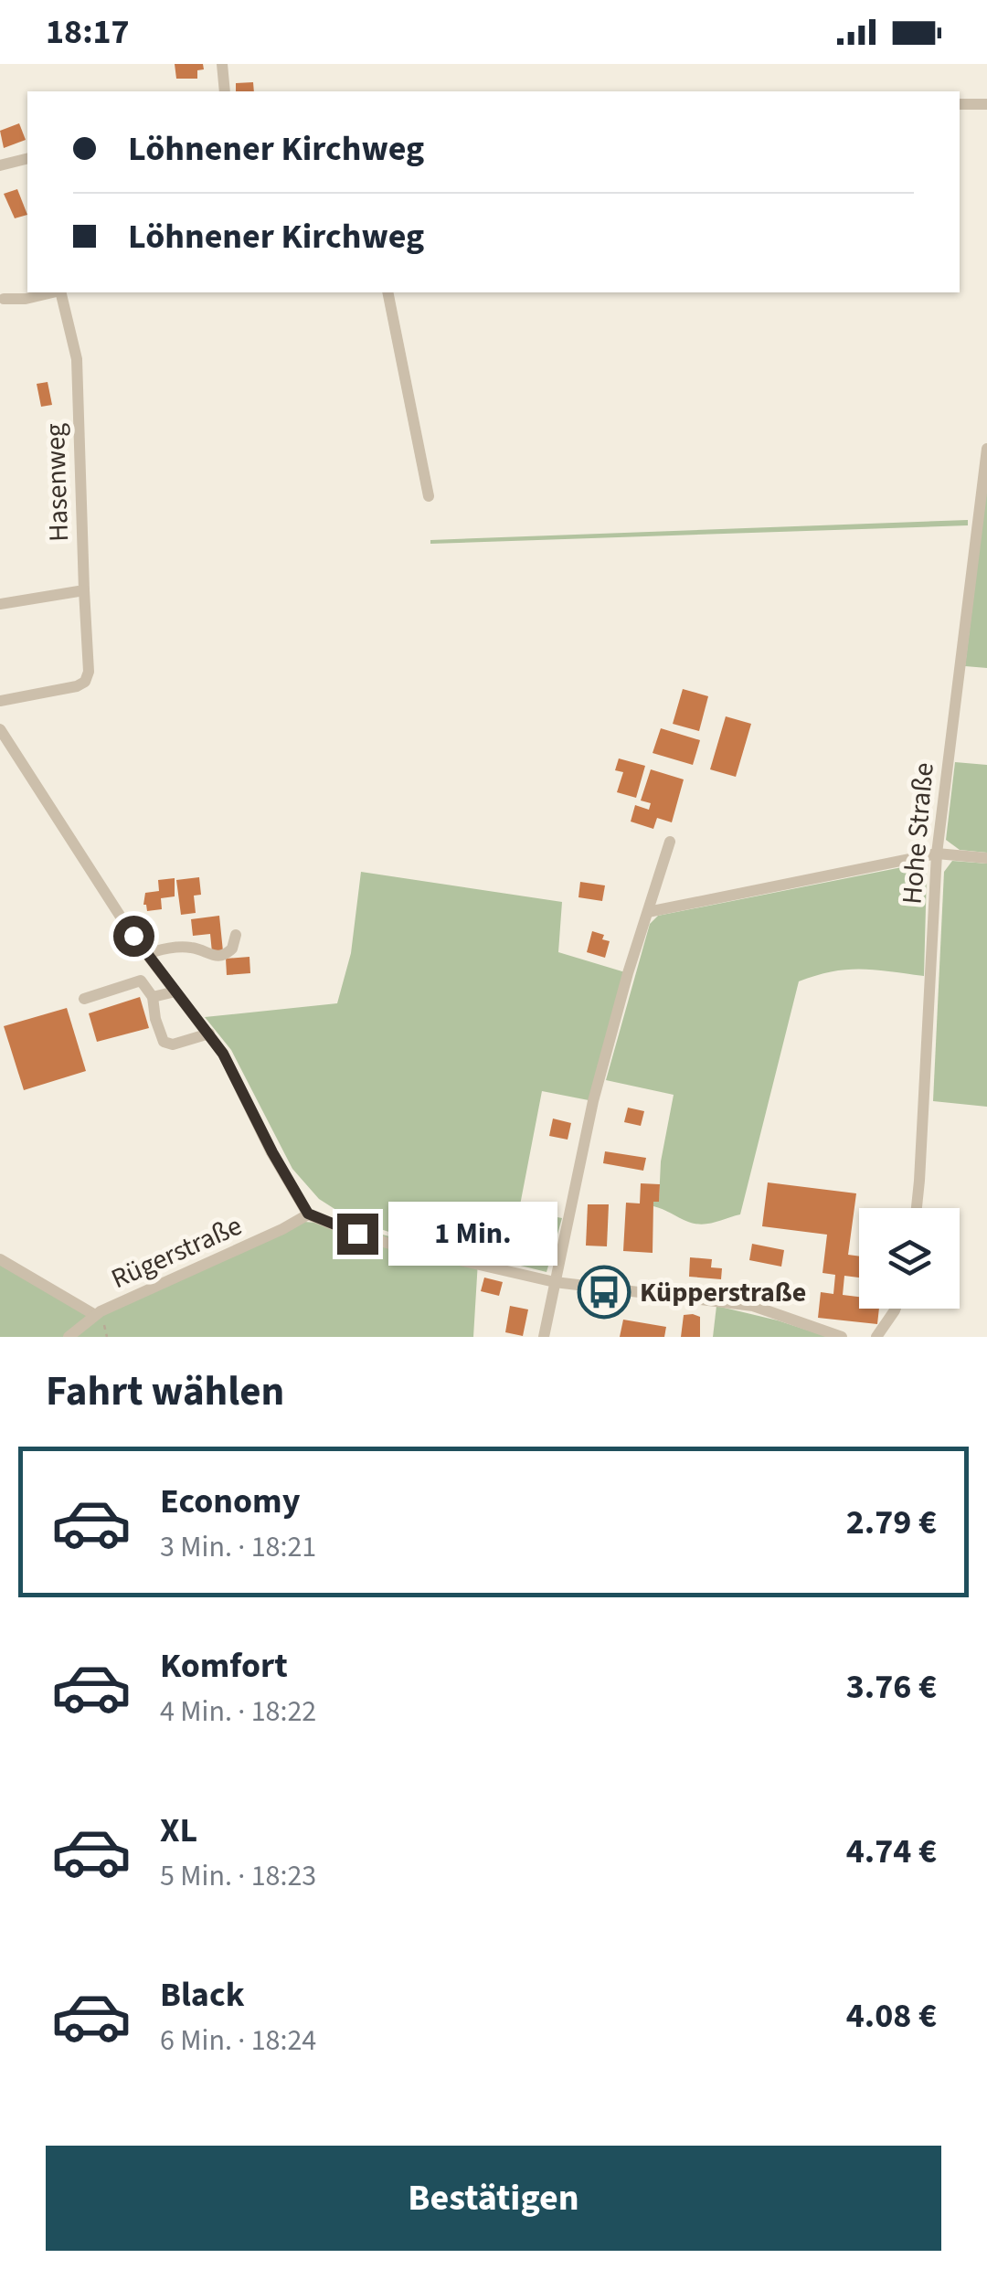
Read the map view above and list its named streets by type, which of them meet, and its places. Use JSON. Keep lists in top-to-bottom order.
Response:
{
  "streets": {
    "street": ["Hasenweg", "Hohe Straße", "Rügerstraße"]
  },
  "places": {
    "bus stop": ["Küpperstraße"]
  },
  "page": {
    "status": "18:17",
    "banner": ["Löhnener Kirchweg", "Löhnener Kirchweg"],
    "bubble": "1 Min.",
    "heading": "Fahrt wählen",
    "list": [
      {
        "name": "Economy",
        "note": "3 Min. · 18:21",
        "value": "2.79 €"
      },
      {
        "name": "Komfort",
        "note": "4 Min. · 18:22",
        "value": "3.76 €"
      },
      {
        "name": "XL",
        "note": "5 Min. · 18:23",
        "value": "4.74 €"
      },
      {
        "name": "Black",
        "note": "6 Min. · 18:24",
        "value": "4.08 €"
      }
    ],
    "buttons": "Bestätigen"
  }
}
